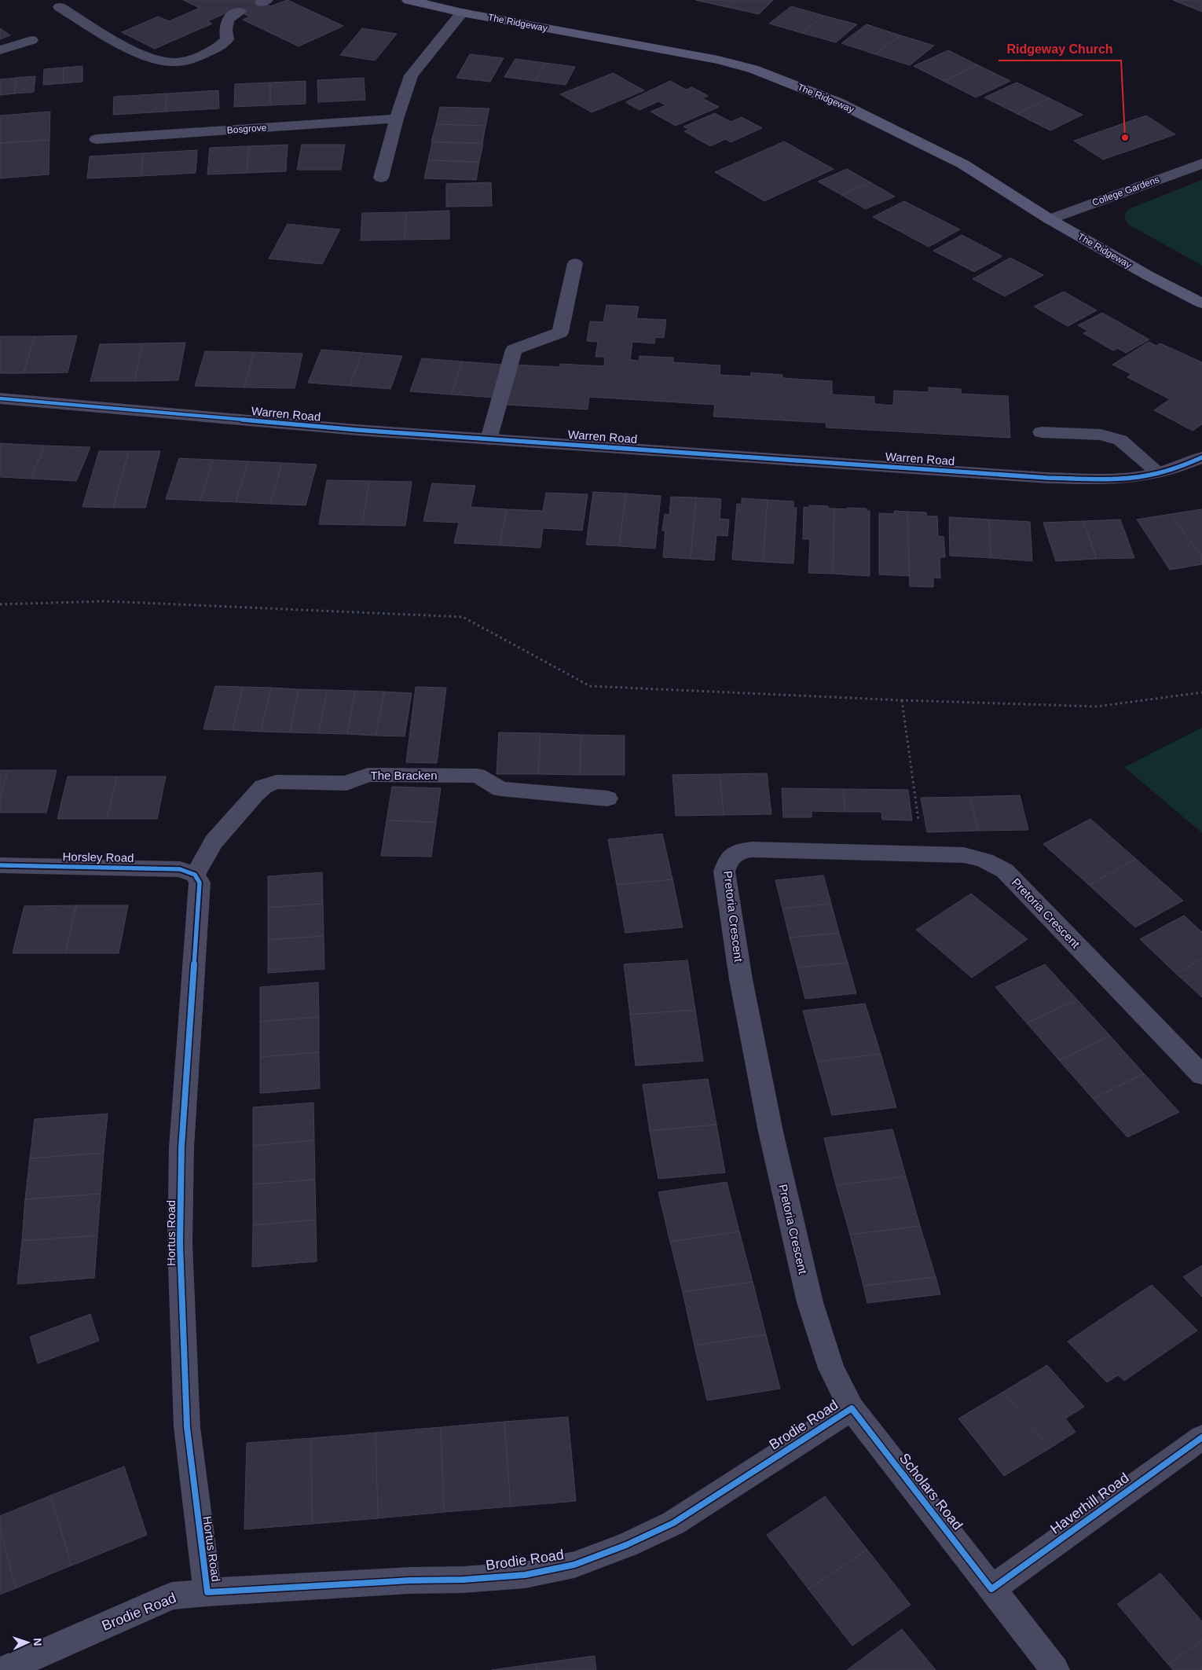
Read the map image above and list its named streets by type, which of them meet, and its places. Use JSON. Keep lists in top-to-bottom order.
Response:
{
  "streets": {
    "main road": ["The Ridgeway"],
    "street": [
      "Bosgrove",
      "College Gardens",
      "Warren Road",
      "The Bracken",
      "Horsley Road",
      "Pretoria Crescent",
      "Hortus Road",
      "Brodie Road",
      "Scholars Road",
      "Haverhill Road"
    ]
  },
  "crossings": [
    ["The Ridgeway", "College Gardens"],
    ["The Bracken", "Horsley Road"],
    ["The Bracken", "Hortus Road"],
    ["Horsley Road", "Hortus Road"],
    ["Pretoria Crescent", "Brodie Road"],
    ["Pretoria Crescent", "Scholars Road"],
    ["Hortus Road", "Brodie Road"],
    ["Brodie Road", "Scholars Road"],
    ["Scholars Road", "Haverhill Road"]
  ],
  "places": ["Ridgeway Church"],
  "north": "right"
}
